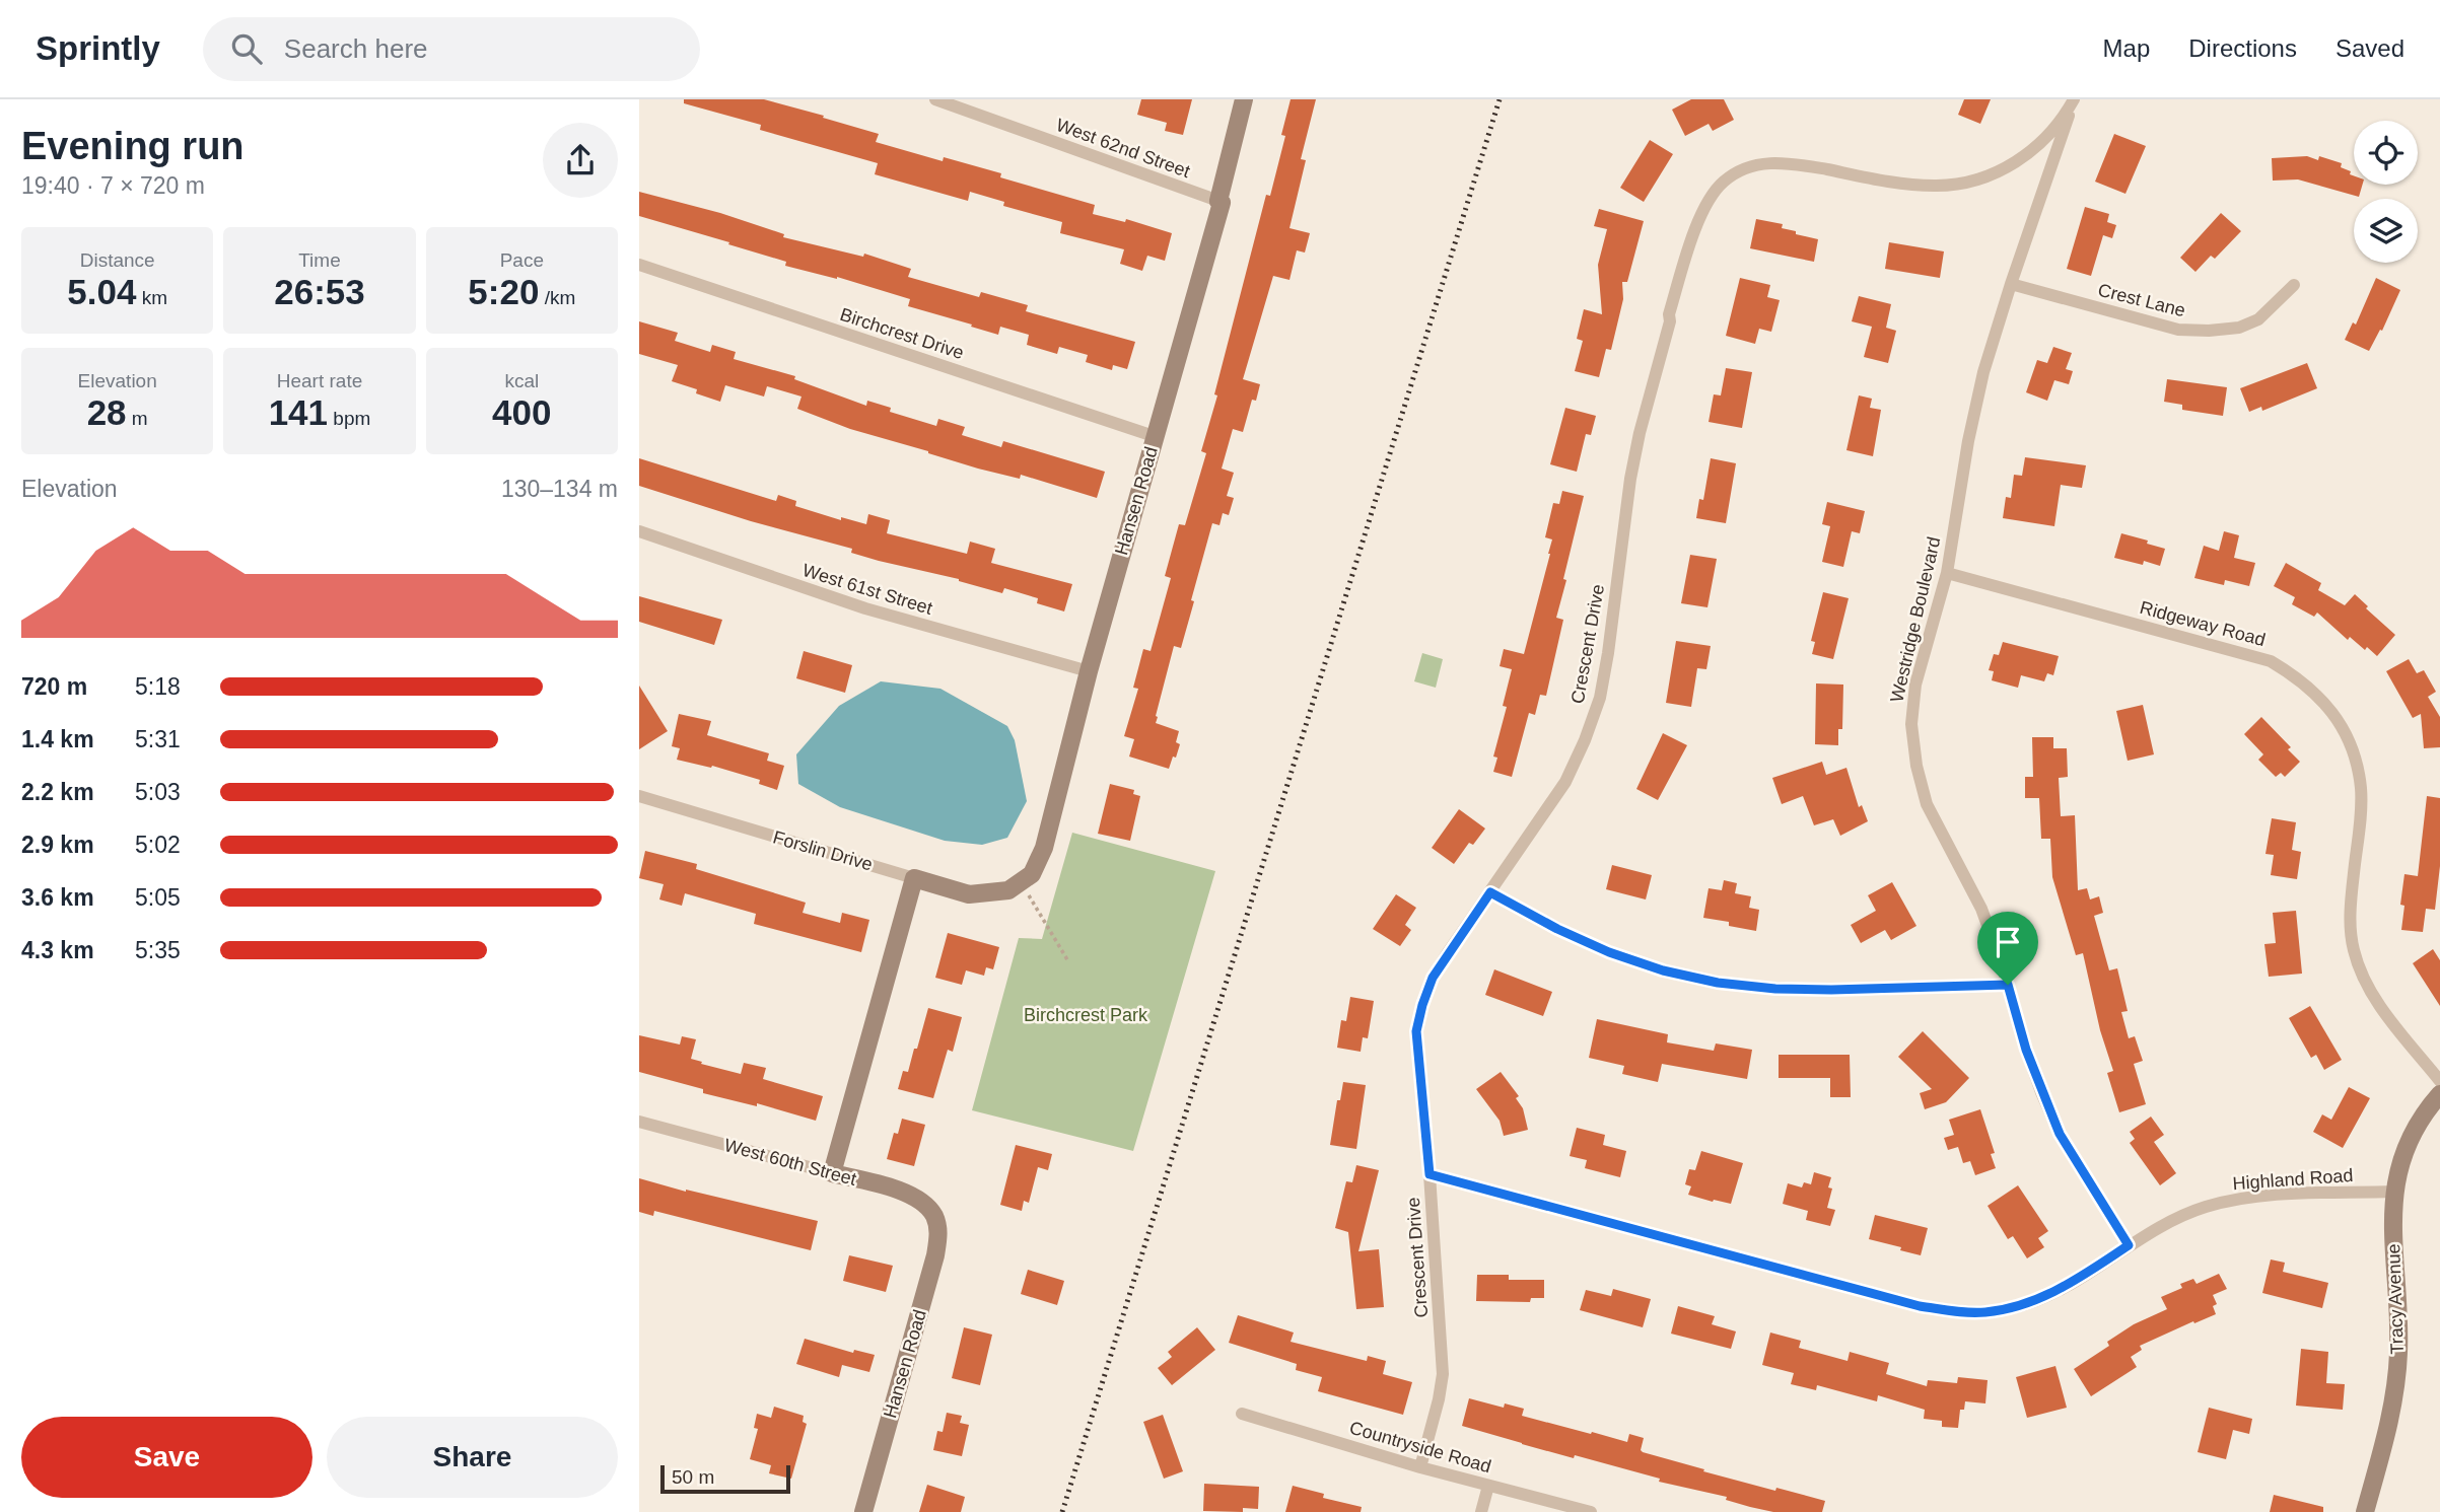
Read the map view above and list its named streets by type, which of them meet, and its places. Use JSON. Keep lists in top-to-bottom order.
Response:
{
  "streets": {
    "street": [
      "West 62nd Street",
      "Crest Lane",
      "Birchcrest Drive",
      "Hansen Road",
      "West 61st Street",
      "Westridge Boulevard",
      "Ridgeway Road",
      "Crescent Drive",
      "Forslin Drive",
      "West 60th Street",
      "Highland Road",
      "Tracy Avenue",
      "Countryside Road"
    ]
  },
  "crossings": [
    ["West 62nd Street", "Hansen Road"],
    ["Crest Lane", "Westridge Boulevard"],
    ["Birchcrest Drive", "Hansen Road"],
    ["Hansen Road", "West 61st Street"],
    ["Hansen Road", "Forslin Drive"],
    ["Hansen Road", "West 60th Street"],
    ["Westridge Boulevard", "Ridgeway Road"],
    ["Westridge Boulevard", "Crescent Drive"],
    ["Westridge Boulevard", "Highland Road"],
    ["Crescent Drive", "Highland Road"],
    ["Crescent Drive", "Countryside Road"],
    ["Highland Road", "Tracy Avenue"]
  ],
  "parks": ["Birchcrest Park"],
  "scale_bar": "50 m",
  "page": {
    "header": "Sprintly",
    "search": "Search here",
    "nav": ["Map", "Directions", "Saved"],
    "heading": ["Evening run", "19:40 · 7 × 720 m"],
    "stats": [
      ["Distance", "5.04 km"],
      ["Time", "26:53"],
      ["Pace", "5:20 /km"],
      ["Elevation", "28 m"],
      ["Heart rate", "141 bpm"],
      ["kcal", "400"]
    ],
    "chart": ["Elevation", "130–134 m"],
    "list": [
      {
        "name": "720 m",
        "note": "5:18"
      },
      {
        "name": "1.4 km",
        "note": "5:31"
      },
      {
        "name": "2.2 km",
        "note": "5:03"
      },
      {
        "name": "2.9 km",
        "note": "5:02"
      },
      {
        "name": "3.6 km",
        "note": "5:05"
      },
      {
        "name": "4.3 km",
        "note": "5:35"
      }
    ],
    "buttons": ["Save", "Share"],
    "scale": "50 m"
  }
}
